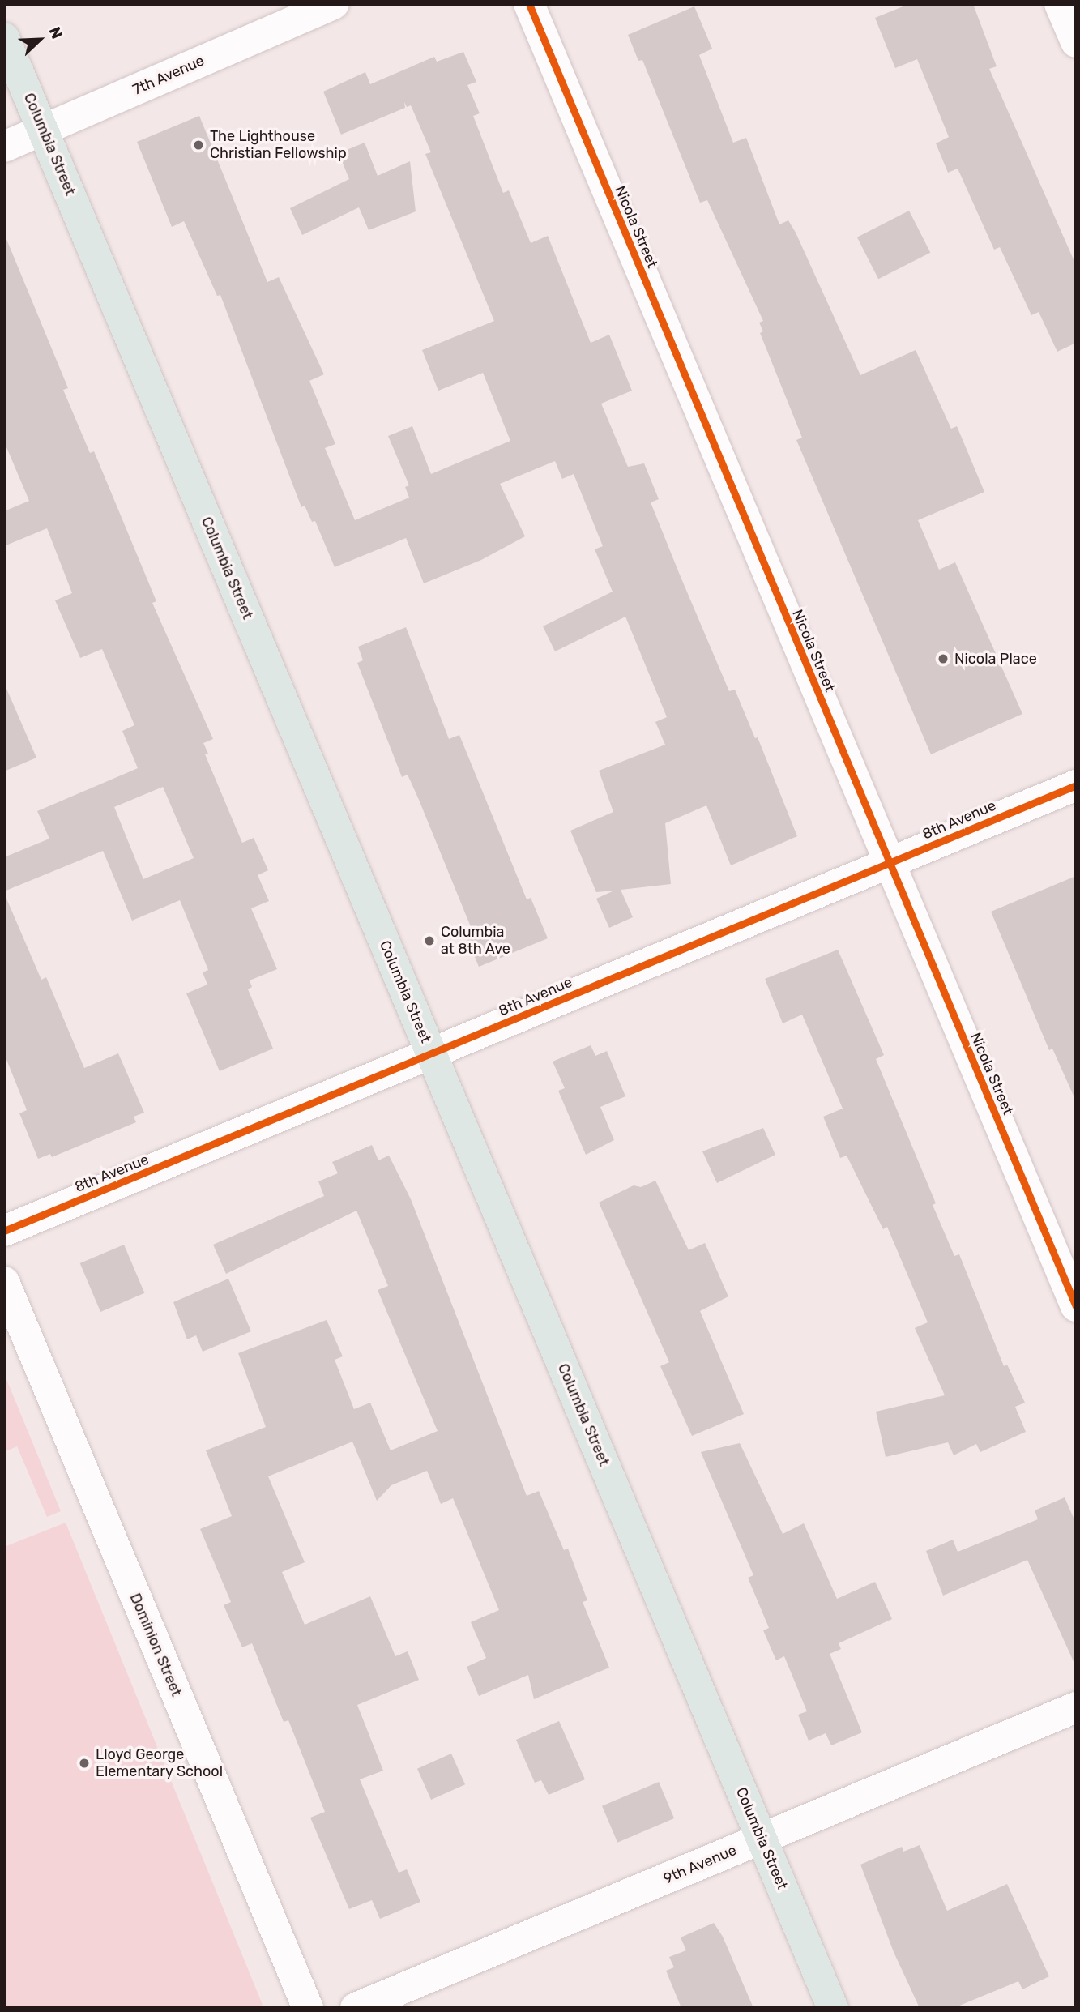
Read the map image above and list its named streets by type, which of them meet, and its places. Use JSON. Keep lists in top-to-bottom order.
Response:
{
  "streets": {
    "main road": ["Columbia Street"],
    "street": [
      "7th Avenue",
      "Nicola Street",
      "8th Avenue",
      "Dominion Street",
      "9th Avenue"
    ]
  },
  "crossings": [
    ["7th Avenue", "Columbia Street"],
    ["Columbia Street", "8th Avenue"],
    ["Columbia Street", "9th Avenue"],
    ["Nicola Street", "8th Avenue"]
  ],
  "places": [
    "The Lighthouse Christian Fellowship",
    "Nicola Place",
    "Columbia at 8th Ave",
    "Lloyd George Elementary School"
  ],
  "north": "top right"
}
